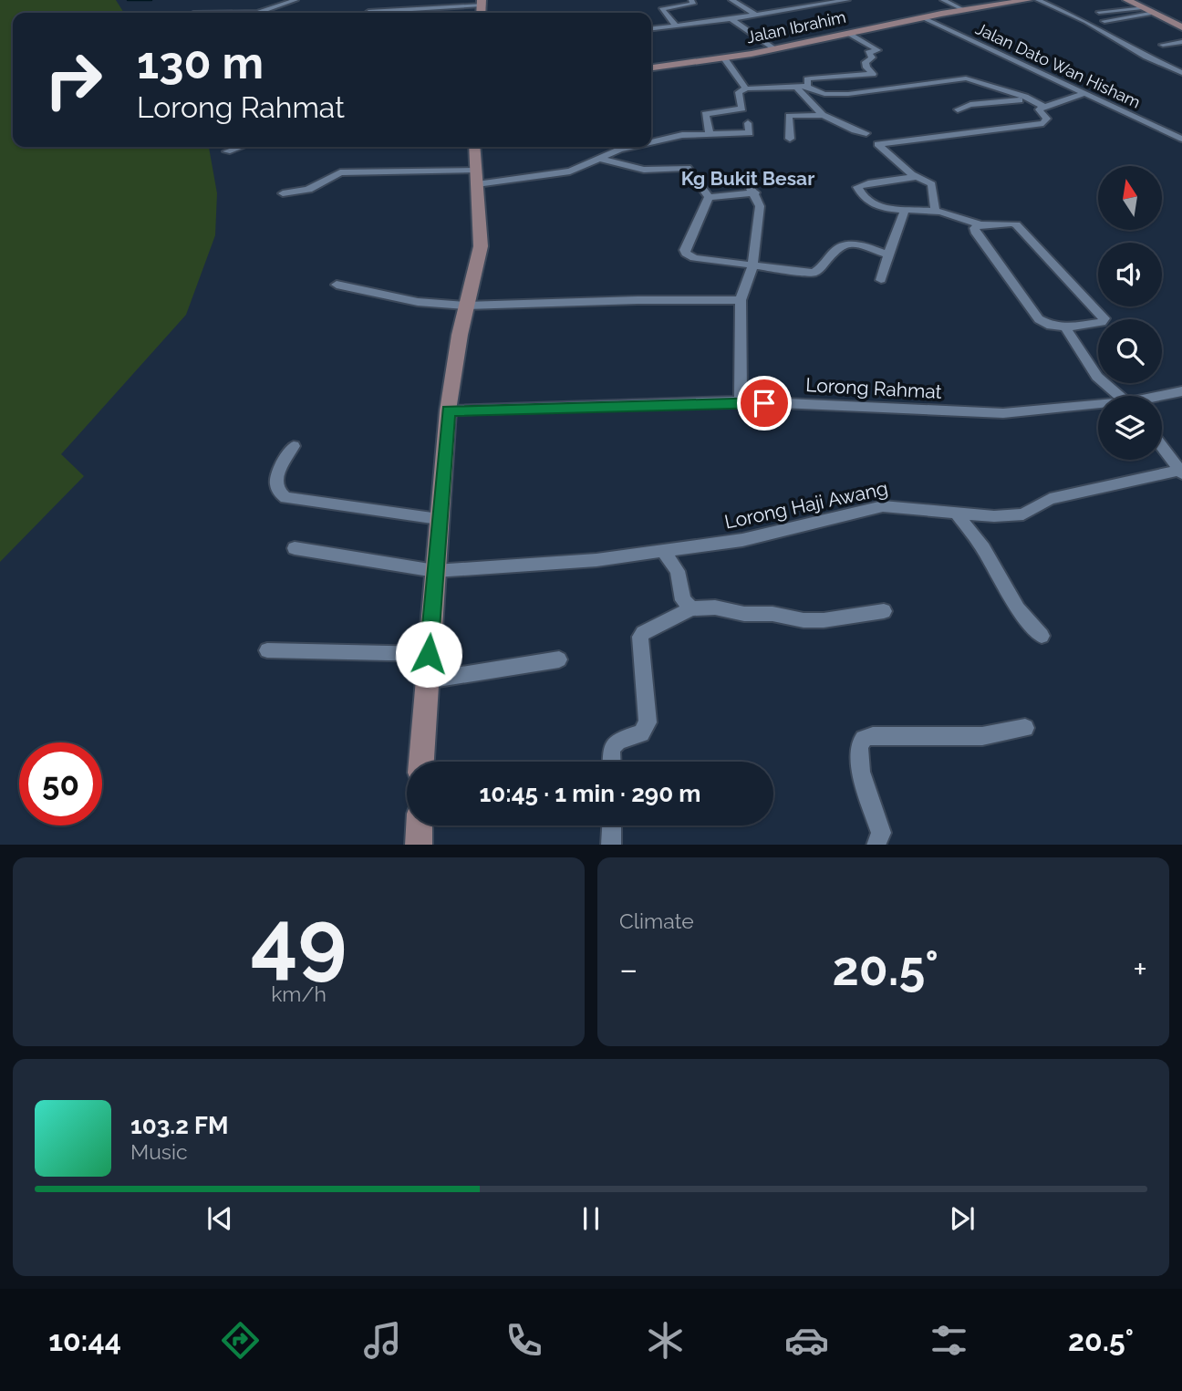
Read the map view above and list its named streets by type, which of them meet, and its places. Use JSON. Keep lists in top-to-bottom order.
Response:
{
  "streets": {
    "main road": ["Jalan Ibrahim"],
    "street": ["Jalan Dato Wan Hisham", "Lorong Rahmat", "Lorong Haji Awang"]
  },
  "crossings": [
    ["Jalan Ibrahim", "Jalan Dato Wan Hisham"]
  ],
  "districts": ["Kg Bukit Besar"],
  "north": "top",
  "page": {
    "turn": ["130 m", "Lorong Rahmat"],
    "limit": "50",
    "trip": "10:45 · 1 min · 290 m",
    "tile": [
      ["49", "km/h"],
      "Climate"
    ],
    "heat": ["−", "20.5°", "+"],
    "song": ["103.2 FM", "Music"],
    "tabs": ["10:44", "20.5°"]
  }
}
